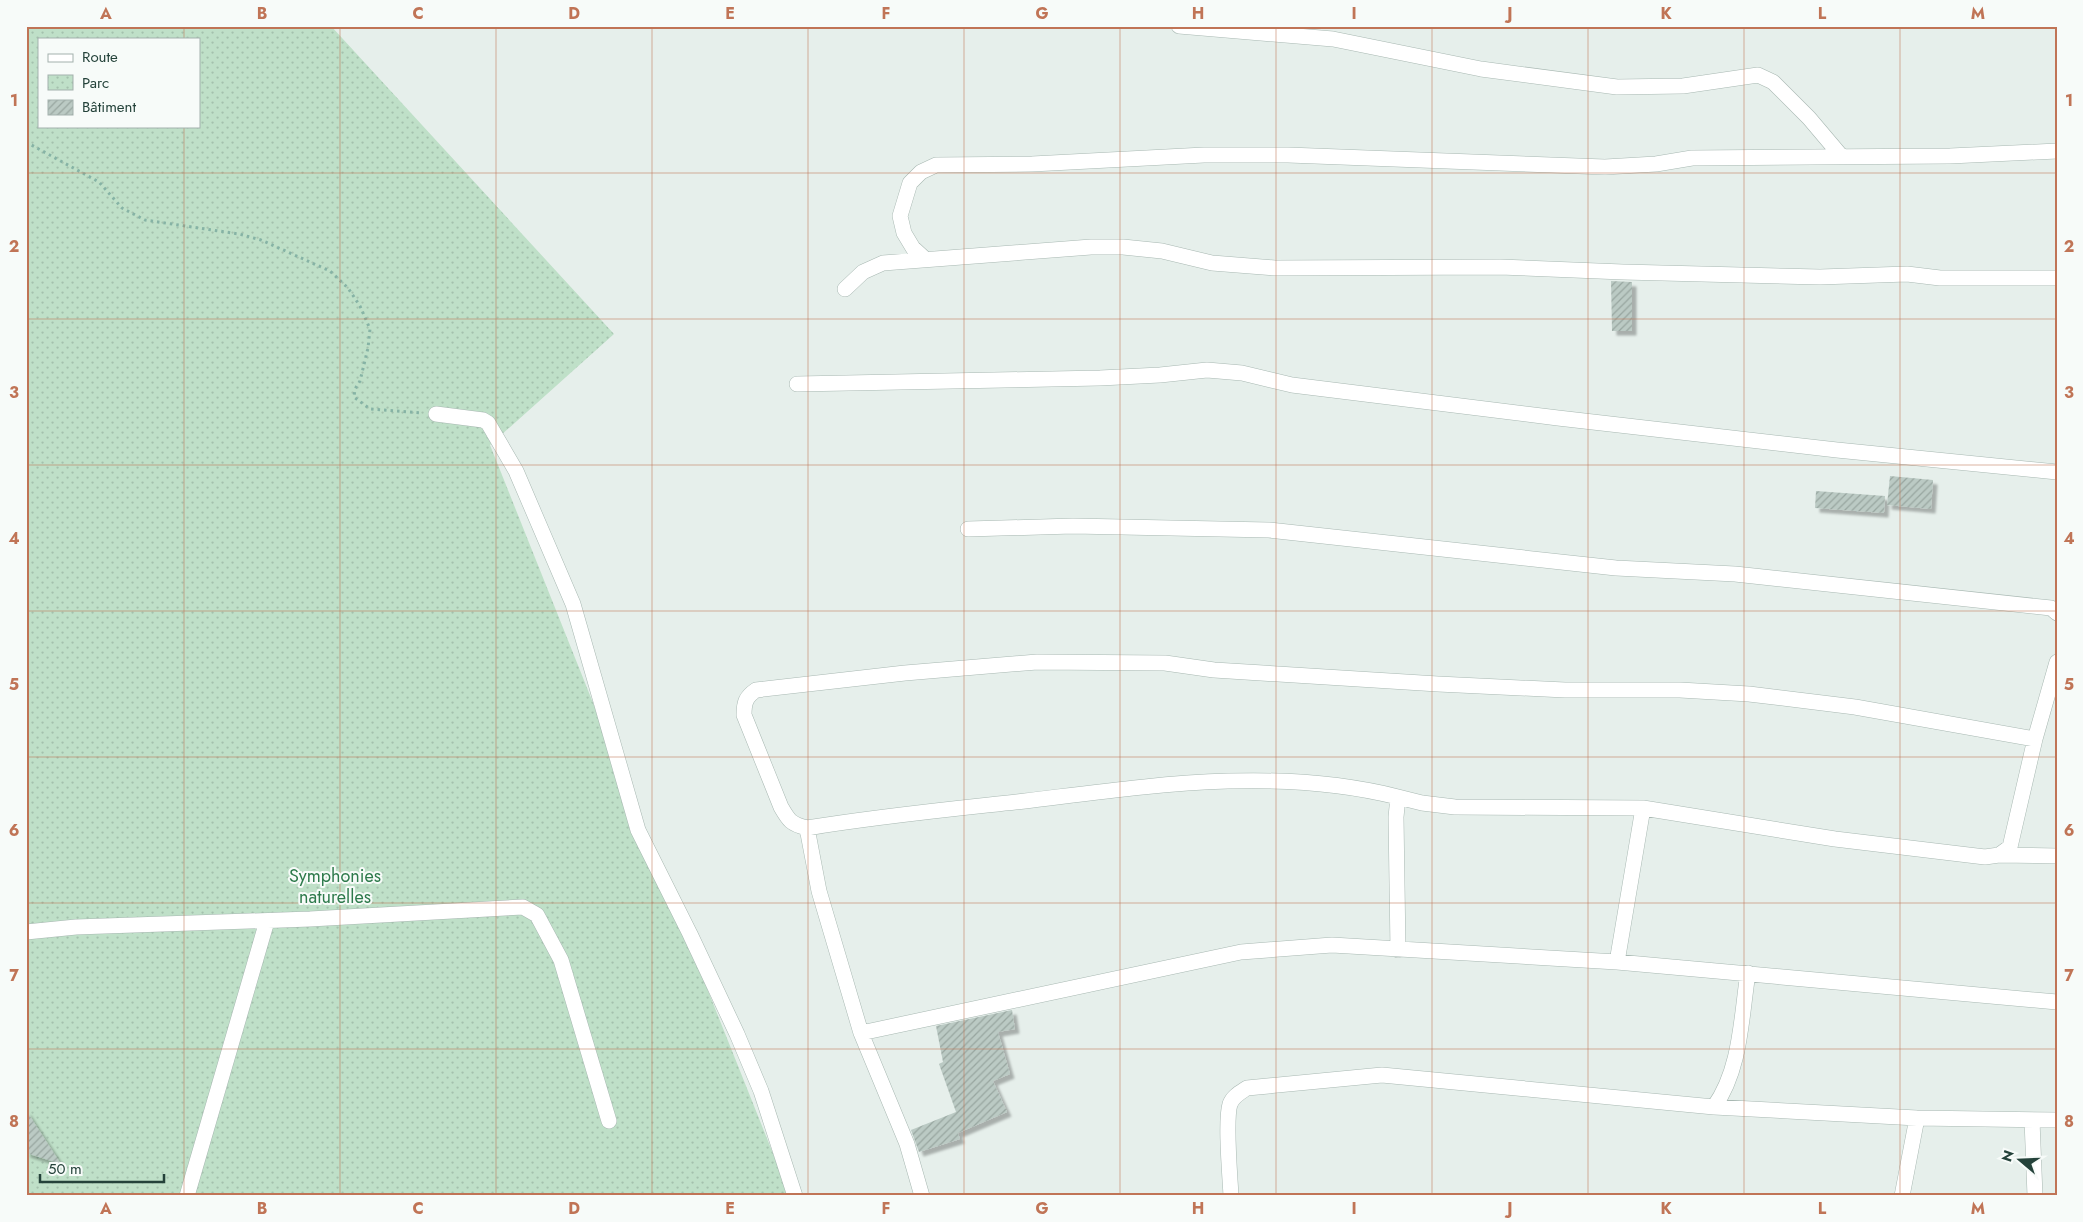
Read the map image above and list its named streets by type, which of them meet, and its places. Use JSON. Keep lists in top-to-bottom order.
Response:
{
  "parks": ["Symphonies naturelles"],
  "legend": ["Route", "Parc", "Bâtiment"],
  "scale_bar": "50 m",
  "north": "left",
  "grid": {
    "columns": [
      "A",
      "B",
      "C",
      "D",
      "E",
      "F",
      "G",
      "H",
      "I",
      "J",
      "K",
      "L",
      "M"
    ],
    "rows": [
      "1",
      "2",
      "3",
      "4",
      "5",
      "6",
      "7",
      "8"
    ]
  }
}
